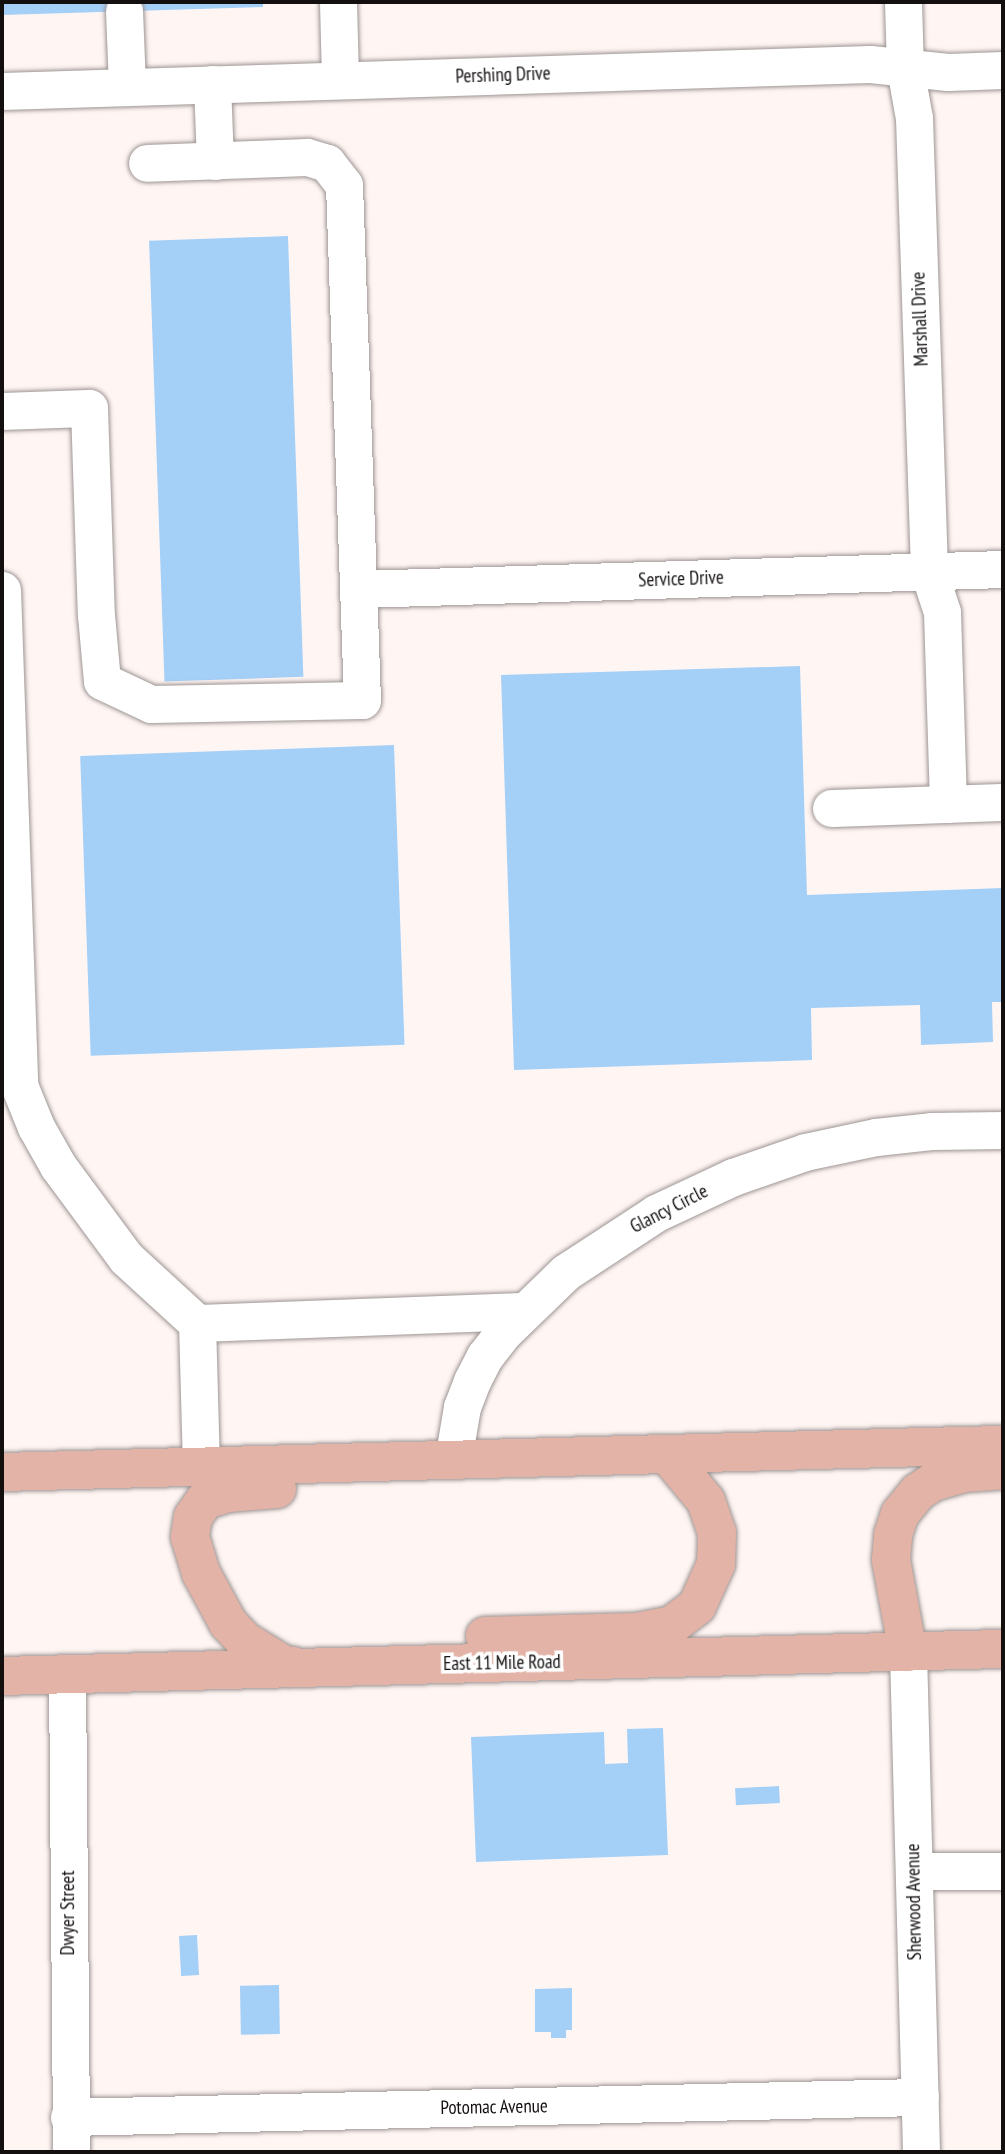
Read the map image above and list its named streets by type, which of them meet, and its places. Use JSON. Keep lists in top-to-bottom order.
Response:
{
  "streets": {
    "main road": ["East 11 Mile Road"],
    "street": [
      "Pershing Drive",
      "Marshall Drive",
      "Service Drive",
      "Glancy Circle",
      "Sherwood Avenue",
      "Dwyer Street",
      "Potomac Avenue"
    ]
  },
  "crossings": [
    ["Pershing Drive", "Marshall Drive"],
    ["Marshall Drive", "Service Drive"],
    ["East 11 Mile Road", "Sherwood Avenue"],
    ["East 11 Mile Road", "Dwyer Street"],
    ["Sherwood Avenue", "Potomac Avenue"],
    ["Dwyer Street", "Potomac Avenue"]
  ]
}
